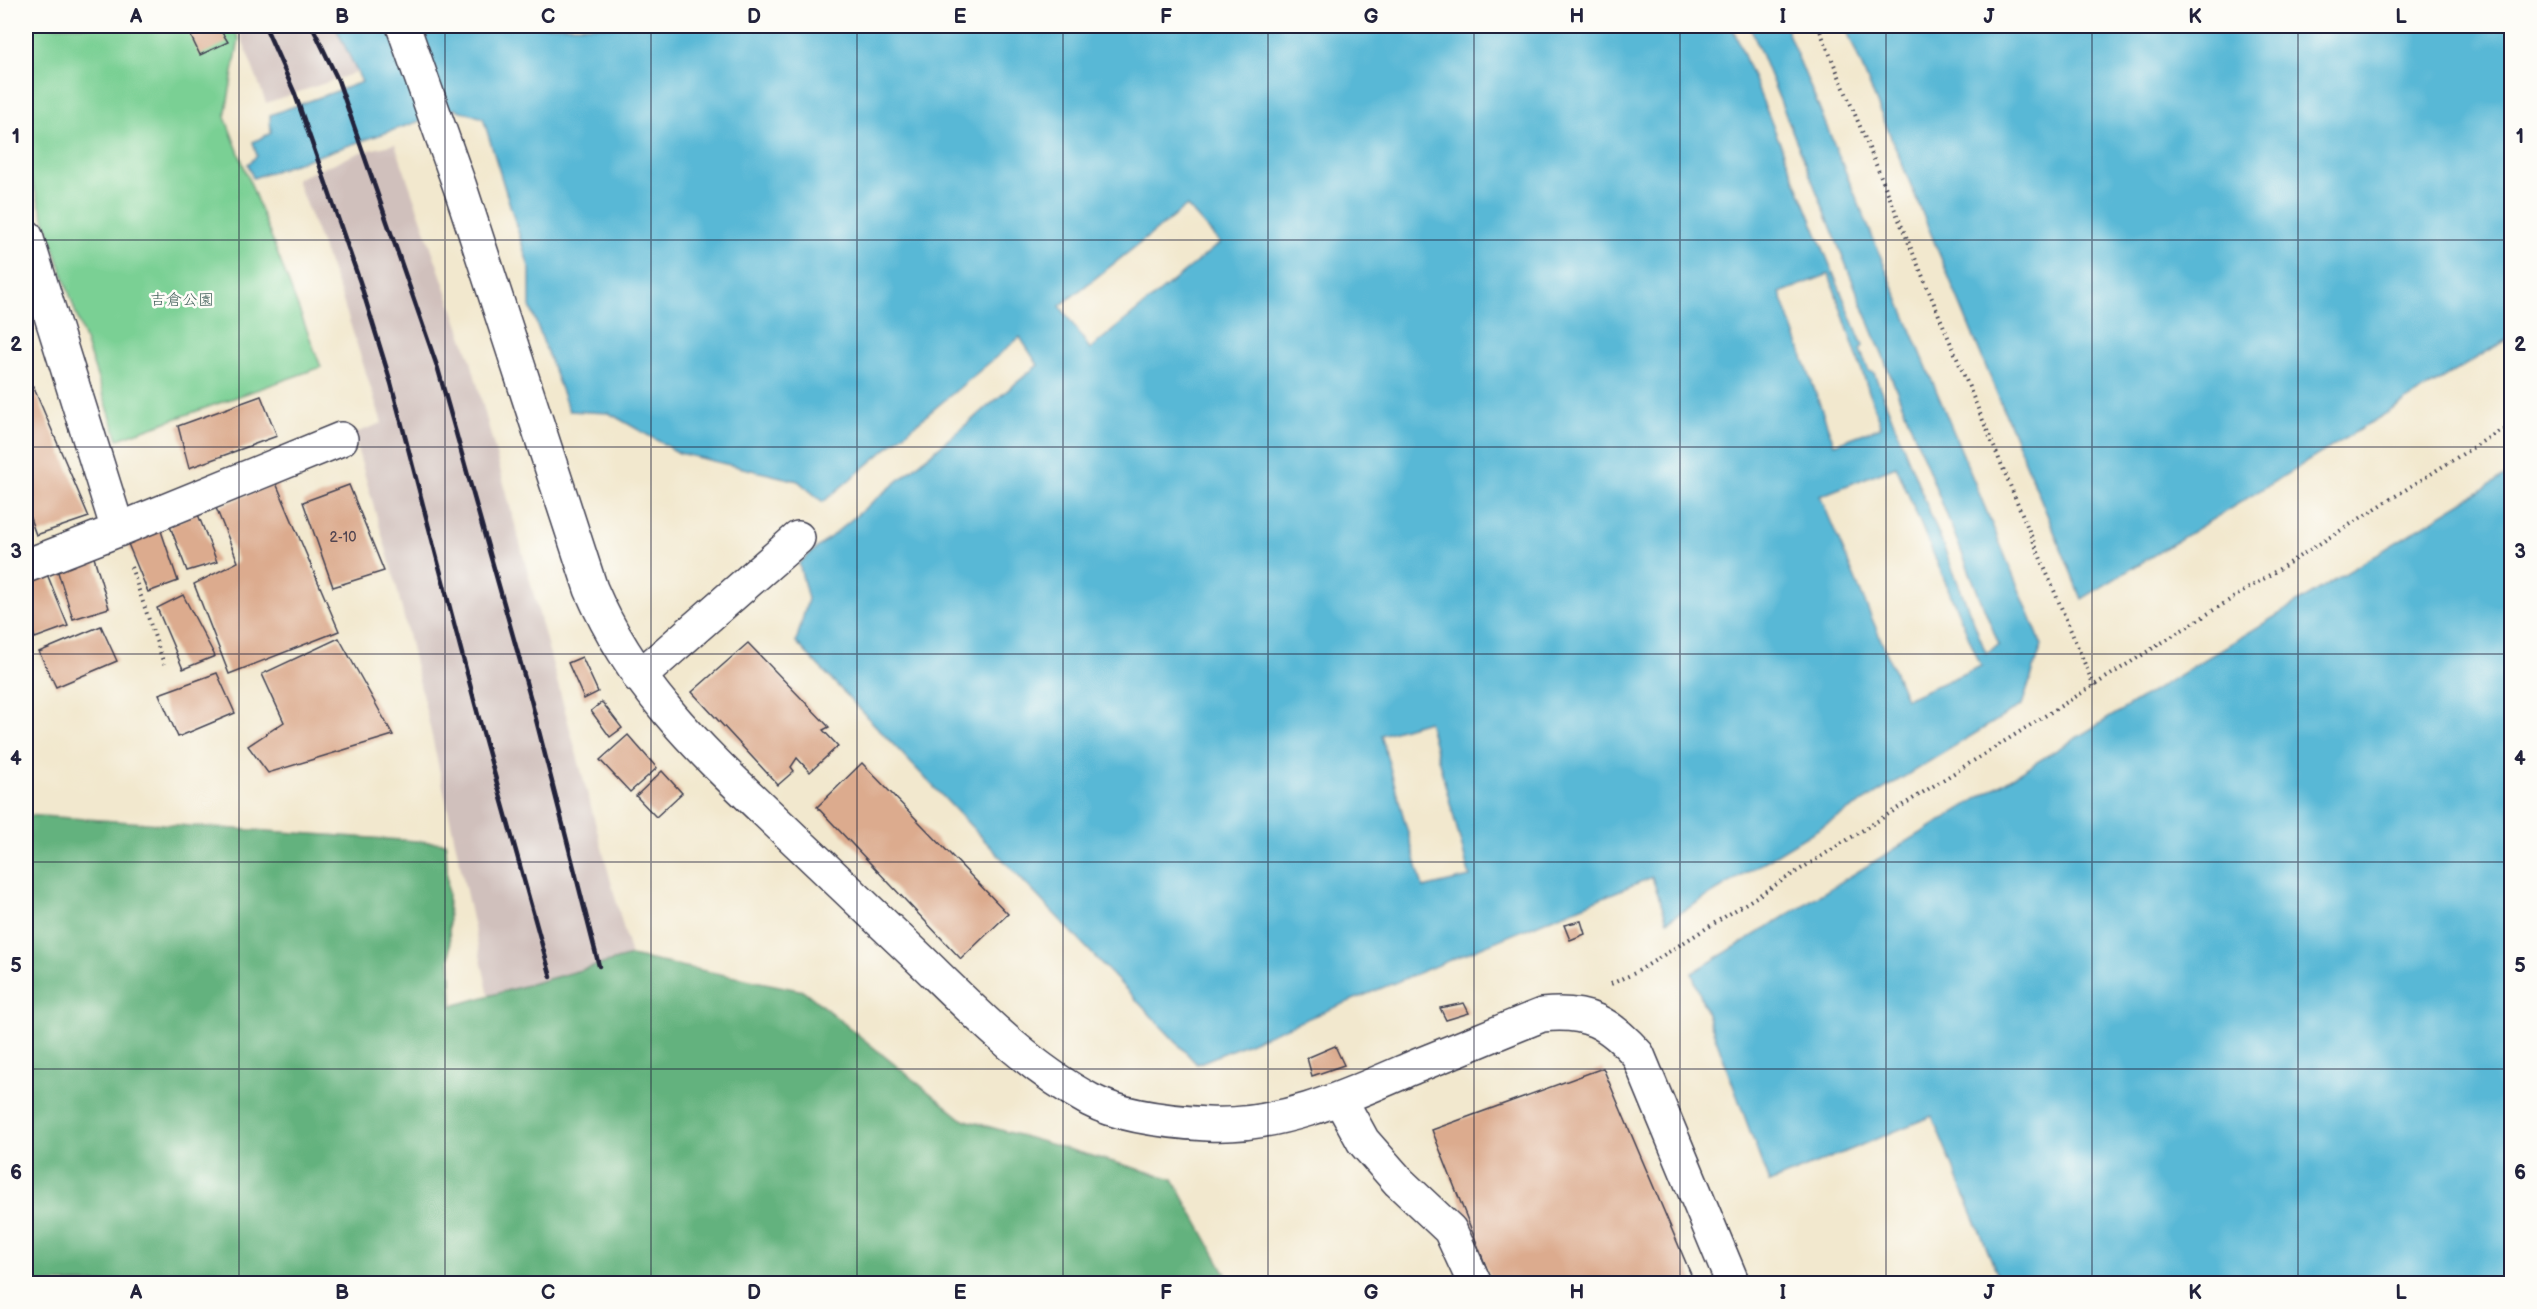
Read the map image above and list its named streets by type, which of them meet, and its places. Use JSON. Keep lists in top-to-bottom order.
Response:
{
  "parks": ["吉倉公園"],
  "house_numbers": ["2-10"],
  "grid": {
    "columns": [
      "A",
      "B",
      "C",
      "D",
      "E",
      "F",
      "G",
      "H",
      "I",
      "J",
      "K",
      "L"
    ],
    "rows": [
      "1",
      "2",
      "3",
      "4",
      "5",
      "6"
    ]
  }
}
